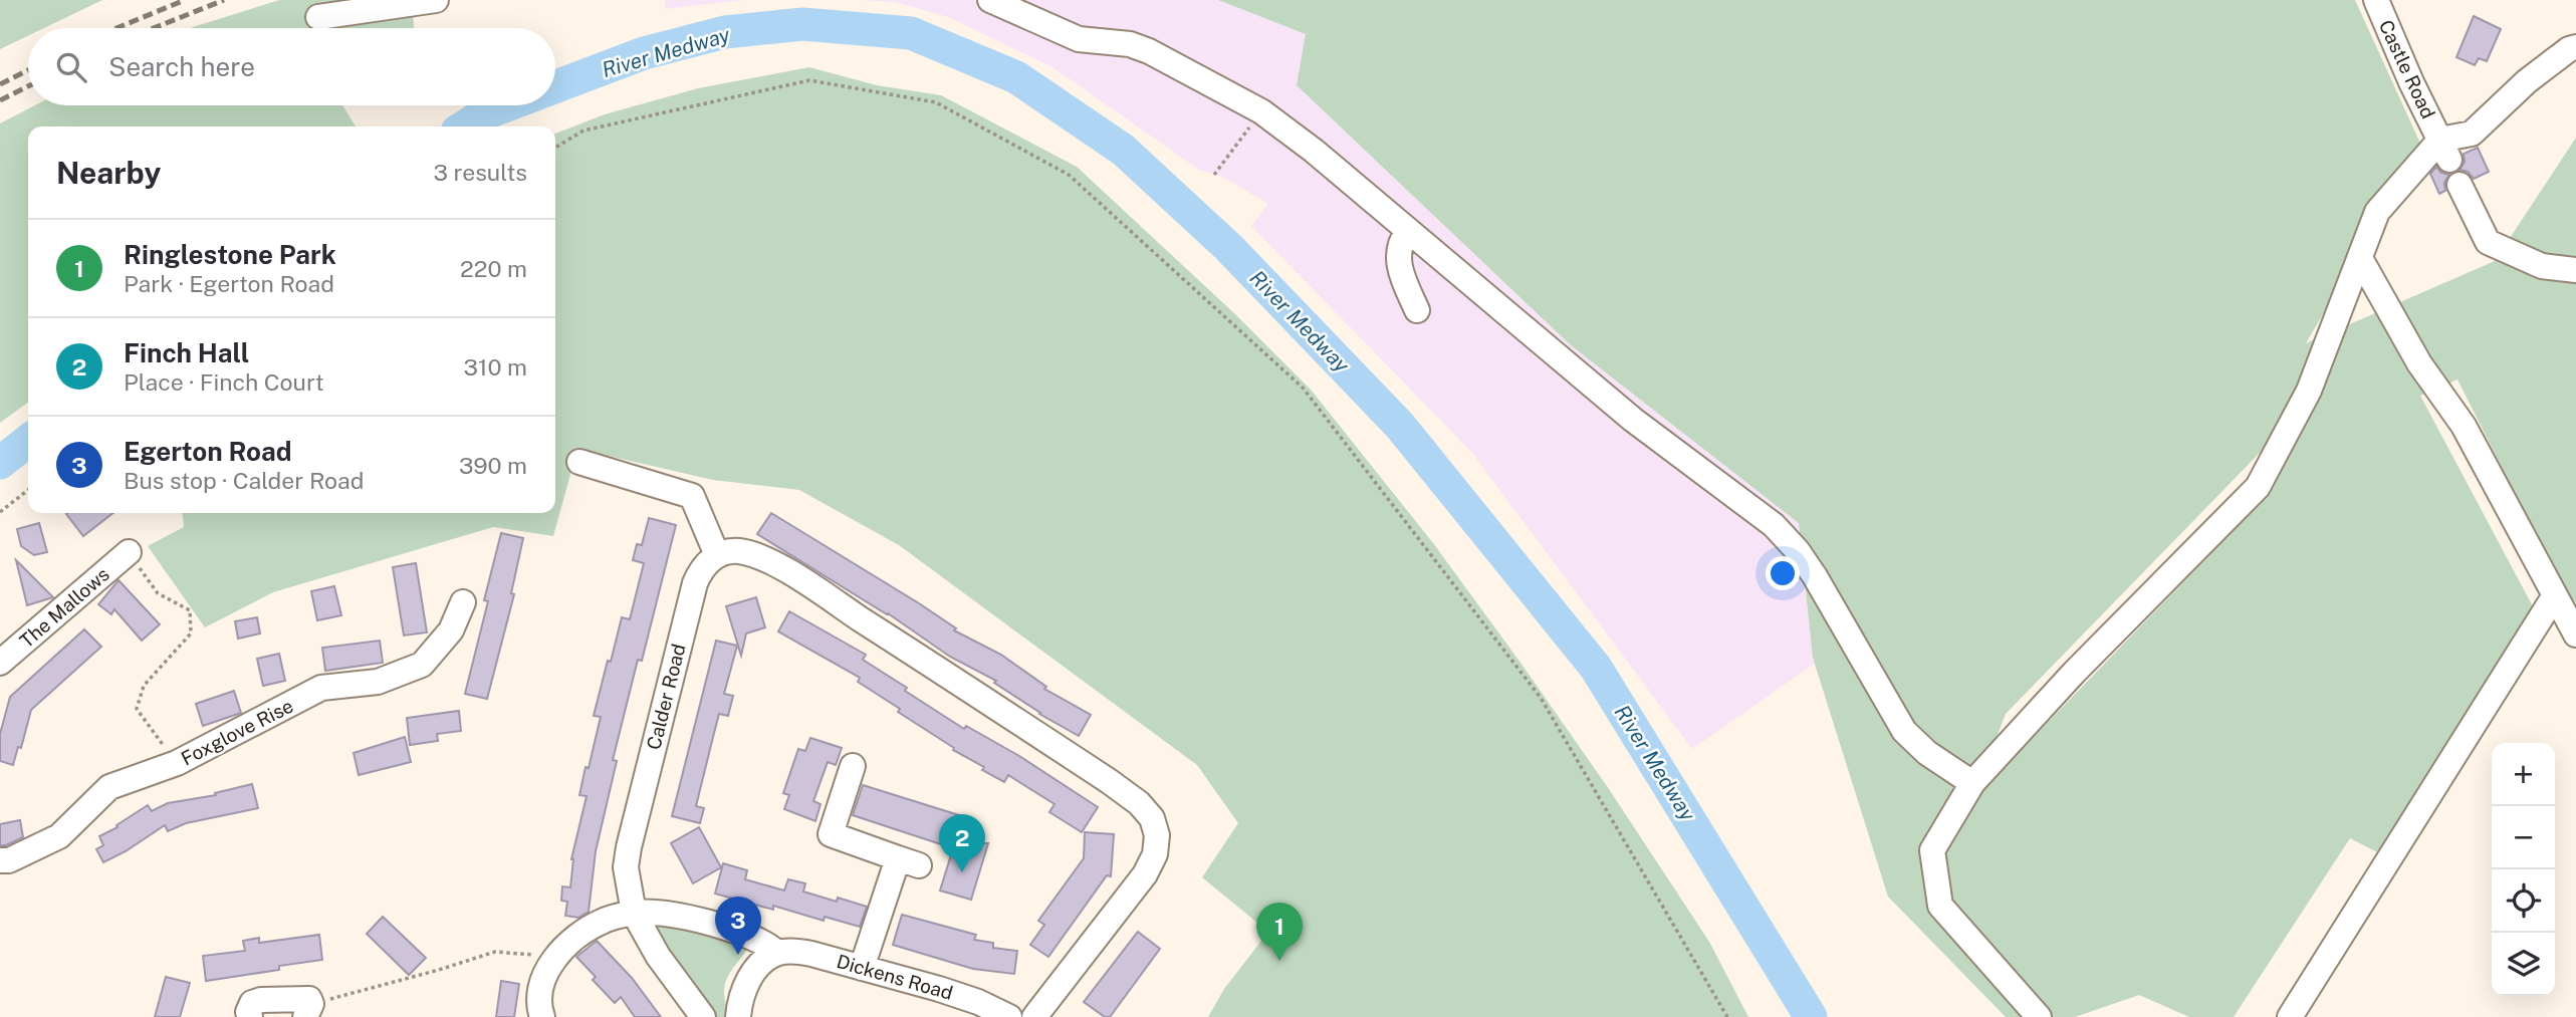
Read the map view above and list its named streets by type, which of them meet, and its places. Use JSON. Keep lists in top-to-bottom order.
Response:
{
  "streets": {
    "street": [
      "Castle Road",
      "The Mallows",
      "Calder Road",
      "Foxglove Rise",
      "Dickens Road"
    ]
  },
  "water": ["River Medway"],
  "page": {
    "search": "Search here",
    "heading": ["Nearby", "3 results"],
    "list": [
      {
        "mark": "1",
        "name": "Ringlestone Park",
        "note": "Park · Egerton Road",
        "value": "220 m"
      },
      {
        "mark": "2",
        "name": "Finch Hall",
        "note": "Place · Finch Court",
        "value": "310 m"
      },
      {
        "mark": "3",
        "name": "Egerton Road",
        "note": "Bus stop · Calder Road",
        "value": "390 m"
      }
    ],
    "map_buttons": ["+", "−"],
    "pins": ["2", "3", "1"]
  }
}
